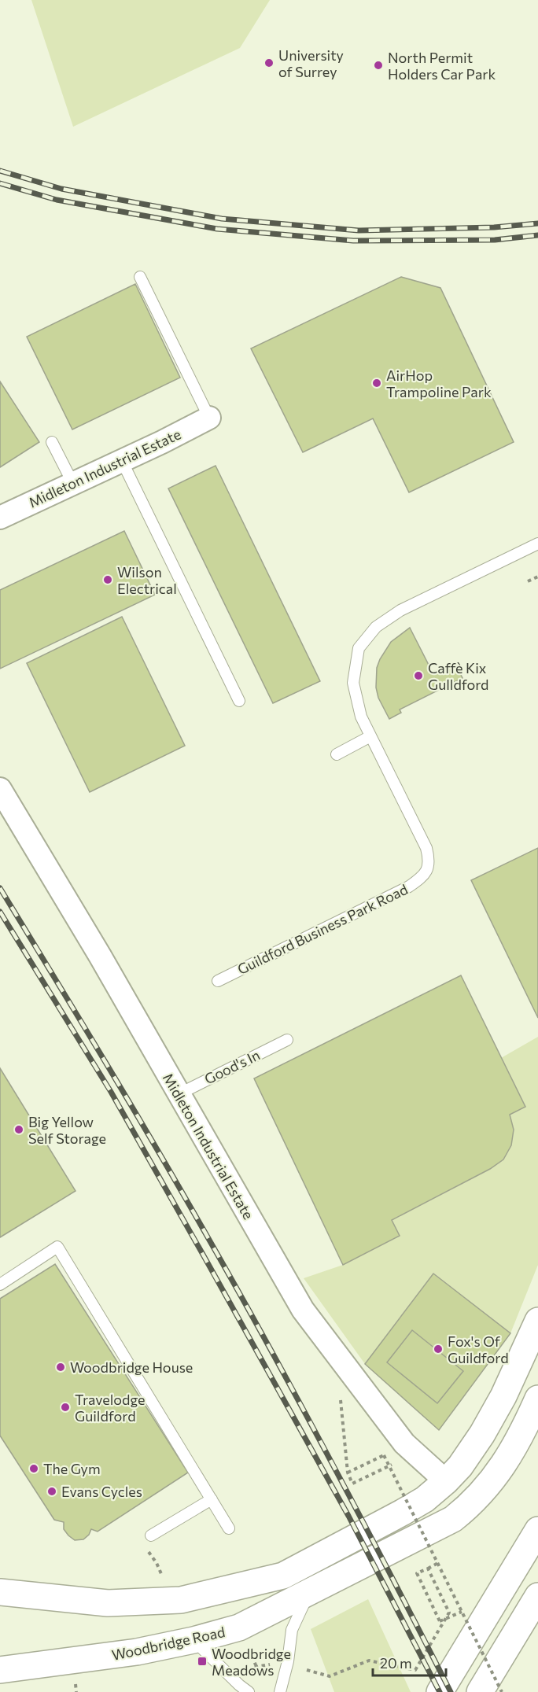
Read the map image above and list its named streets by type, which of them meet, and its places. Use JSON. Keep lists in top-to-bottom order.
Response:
{
  "streets": {
    "main road": ["Woodbridge Road"],
    "street": ["Midleton Industrial Estate"],
    "lane": ["Guildford Business Park Road", "Good's In"]
  },
  "crossings": [
    ["Midleton Industrial Estate", "Good's In"]
  ],
  "places": {
    "other": [
      "University of Surrey",
      "North Permit Holders Car Park",
      "AirHop Trampoline Park",
      "Wilson Electrical",
      "Caffè Kix Gulldford",
      "Big Yellow Self Storage",
      "Fox's Of Guildford",
      "Woodbridge House",
      "Travelodge Guildford",
      "The Gym",
      "Evans Cycles"
    ],
    "transit": ["Woodbridge Meadows"]
  },
  "scale_bar": "20 m"
}
